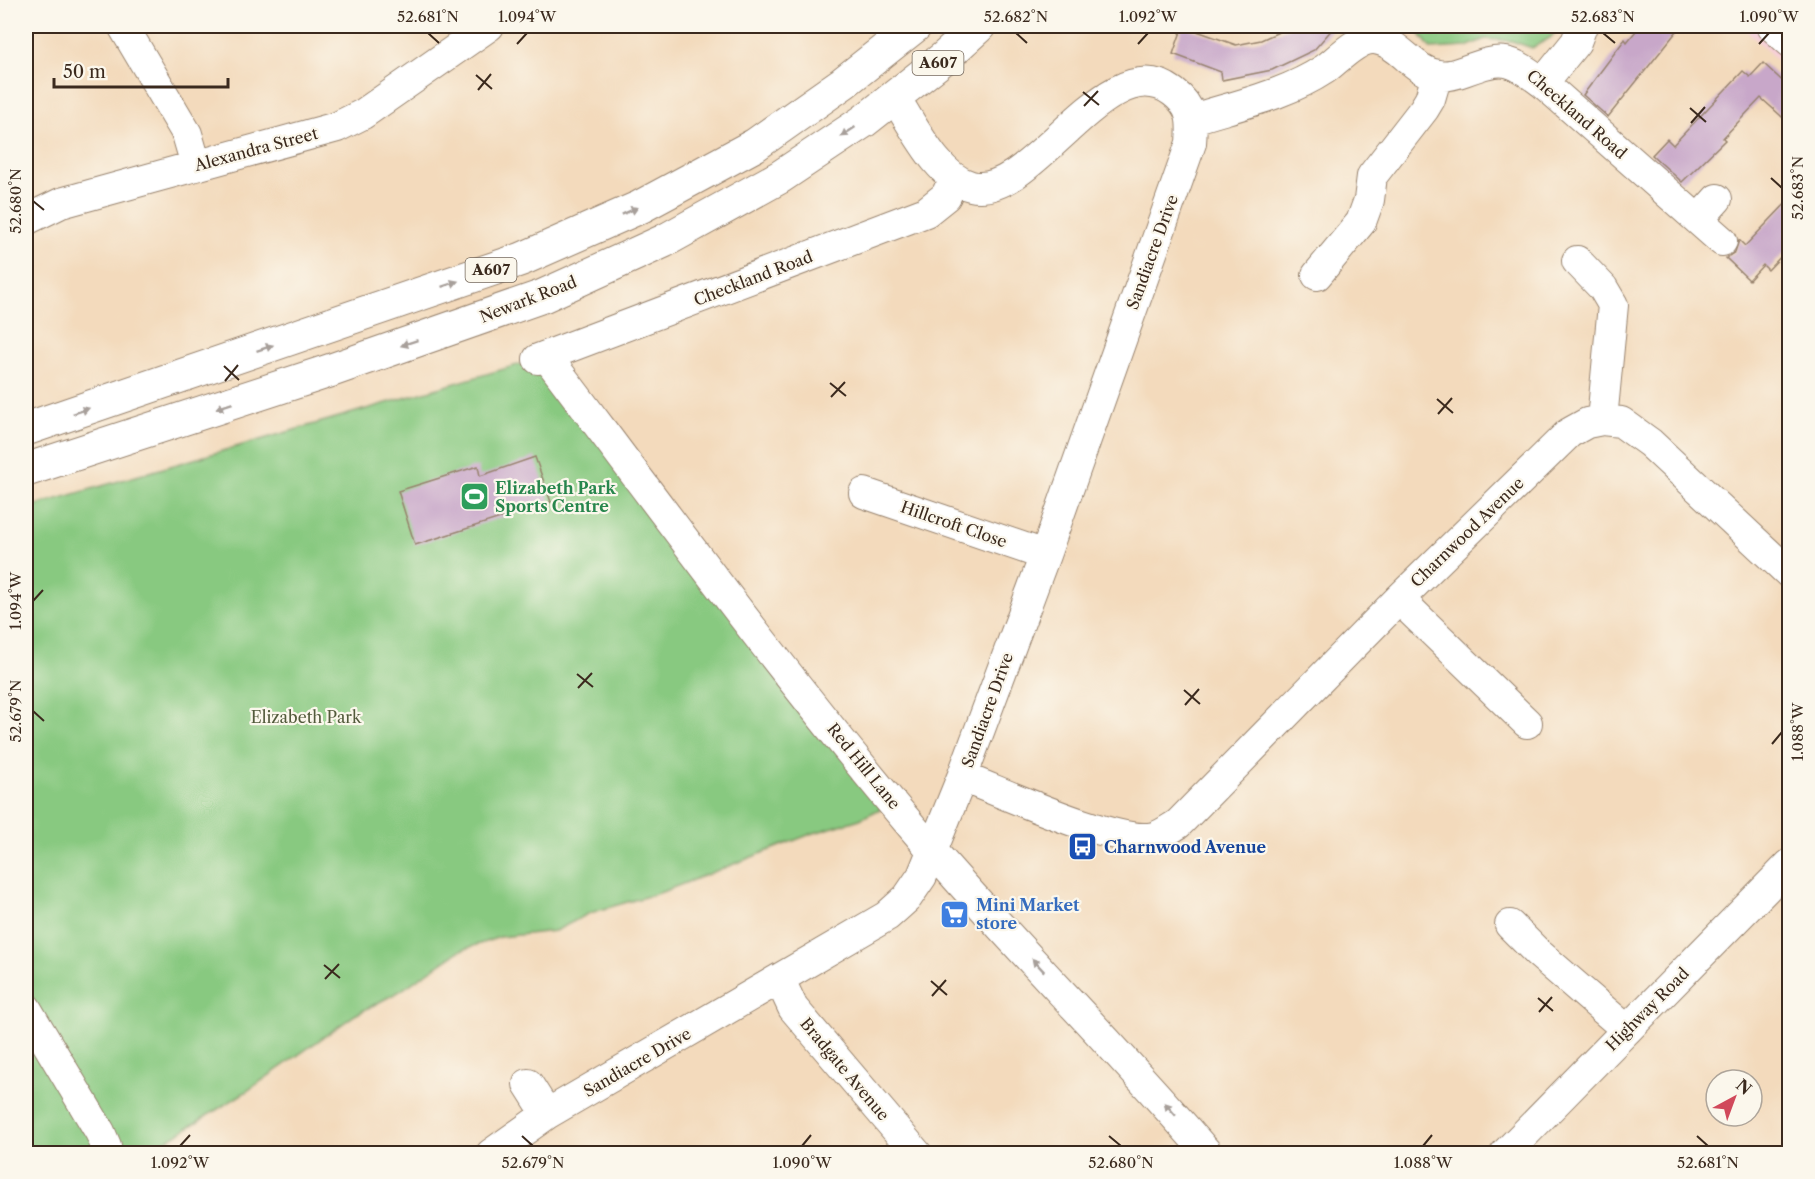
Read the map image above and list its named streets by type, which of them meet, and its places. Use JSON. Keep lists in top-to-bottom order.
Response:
{
  "streets": {
    "highway": ["A607", "Newark Road"],
    "street": [
      "Checkland Road",
      "Alexandra Street",
      "Sandiacre Drive",
      "Hillcroft Close",
      "Charnwood Avenue",
      "Red Hill Lane",
      "Highway Road",
      "Bradgate Avenue"
    ]
  },
  "crossings": [
    ["Checkland Road", "Red Hill Lane"],
    ["Sandiacre Drive", "Hillcroft Close"],
    ["Sandiacre Drive", "Charnwood Avenue"],
    ["Sandiacre Drive", "Red Hill Lane"],
    ["Sandiacre Drive", "Bradgate Avenue"]
  ],
  "one_way": ["Red Hill Lane"],
  "parks": ["Elizabeth Park"],
  "places": {
    "sports": ["Elizabeth Park Sports Centre"],
    "bus stop": ["Charnwood Avenue"],
    "supermarket": ["Mini Market store"]
  },
  "scale_bar": "50 m",
  "north": "top right",
  "coordinates": [
    "52.681°N",
    "1.094°W",
    "52.682°N",
    "1.092°W",
    "52.683°N",
    "1.090°W",
    "52.680°N",
    "52.679°N",
    "1.088°W"
  ]
}
